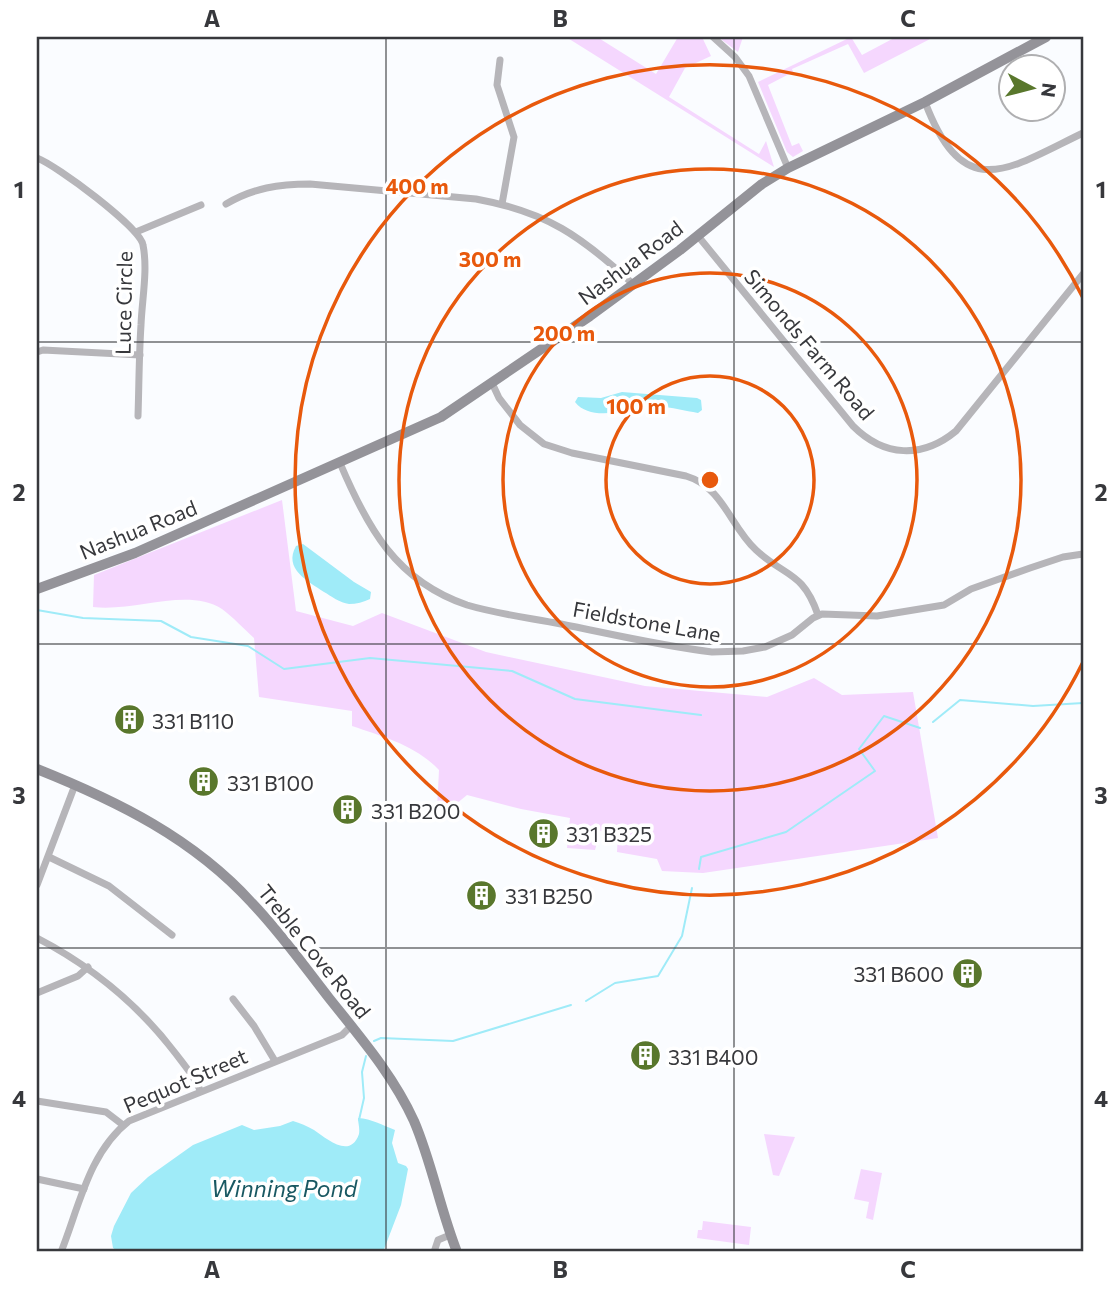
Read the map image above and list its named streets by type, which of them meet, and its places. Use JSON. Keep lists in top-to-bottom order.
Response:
{
  "streets": {
    "main road": ["Nashua Road", "Treble Cove Road"],
    "street": [
      "Luce Circle",
      "Simonds Farm Road",
      "Fieldstone Lane",
      "Pequot Street"
    ]
  },
  "crossings": [
    ["Nashua Road", "Simonds Farm Road"],
    ["Nashua Road", "Fieldstone Lane"],
    ["Treble Cove Road", "Pequot Street"]
  ],
  "water": ["Winning Pond"],
  "places": {
    "building": [
      "331 B110",
      "331 B100",
      "331 B200",
      "331 B325",
      "331 B250",
      "331 B600",
      "331 B400"
    ]
  },
  "north": "right",
  "grid": {
    "columns": ["A", "B", "C"],
    "rows": [
      "1",
      "2",
      "3",
      "4"
    ]
  },
  "rings": [
    "400 m",
    "300 m",
    "200 m",
    "100 m"
  ]
}
